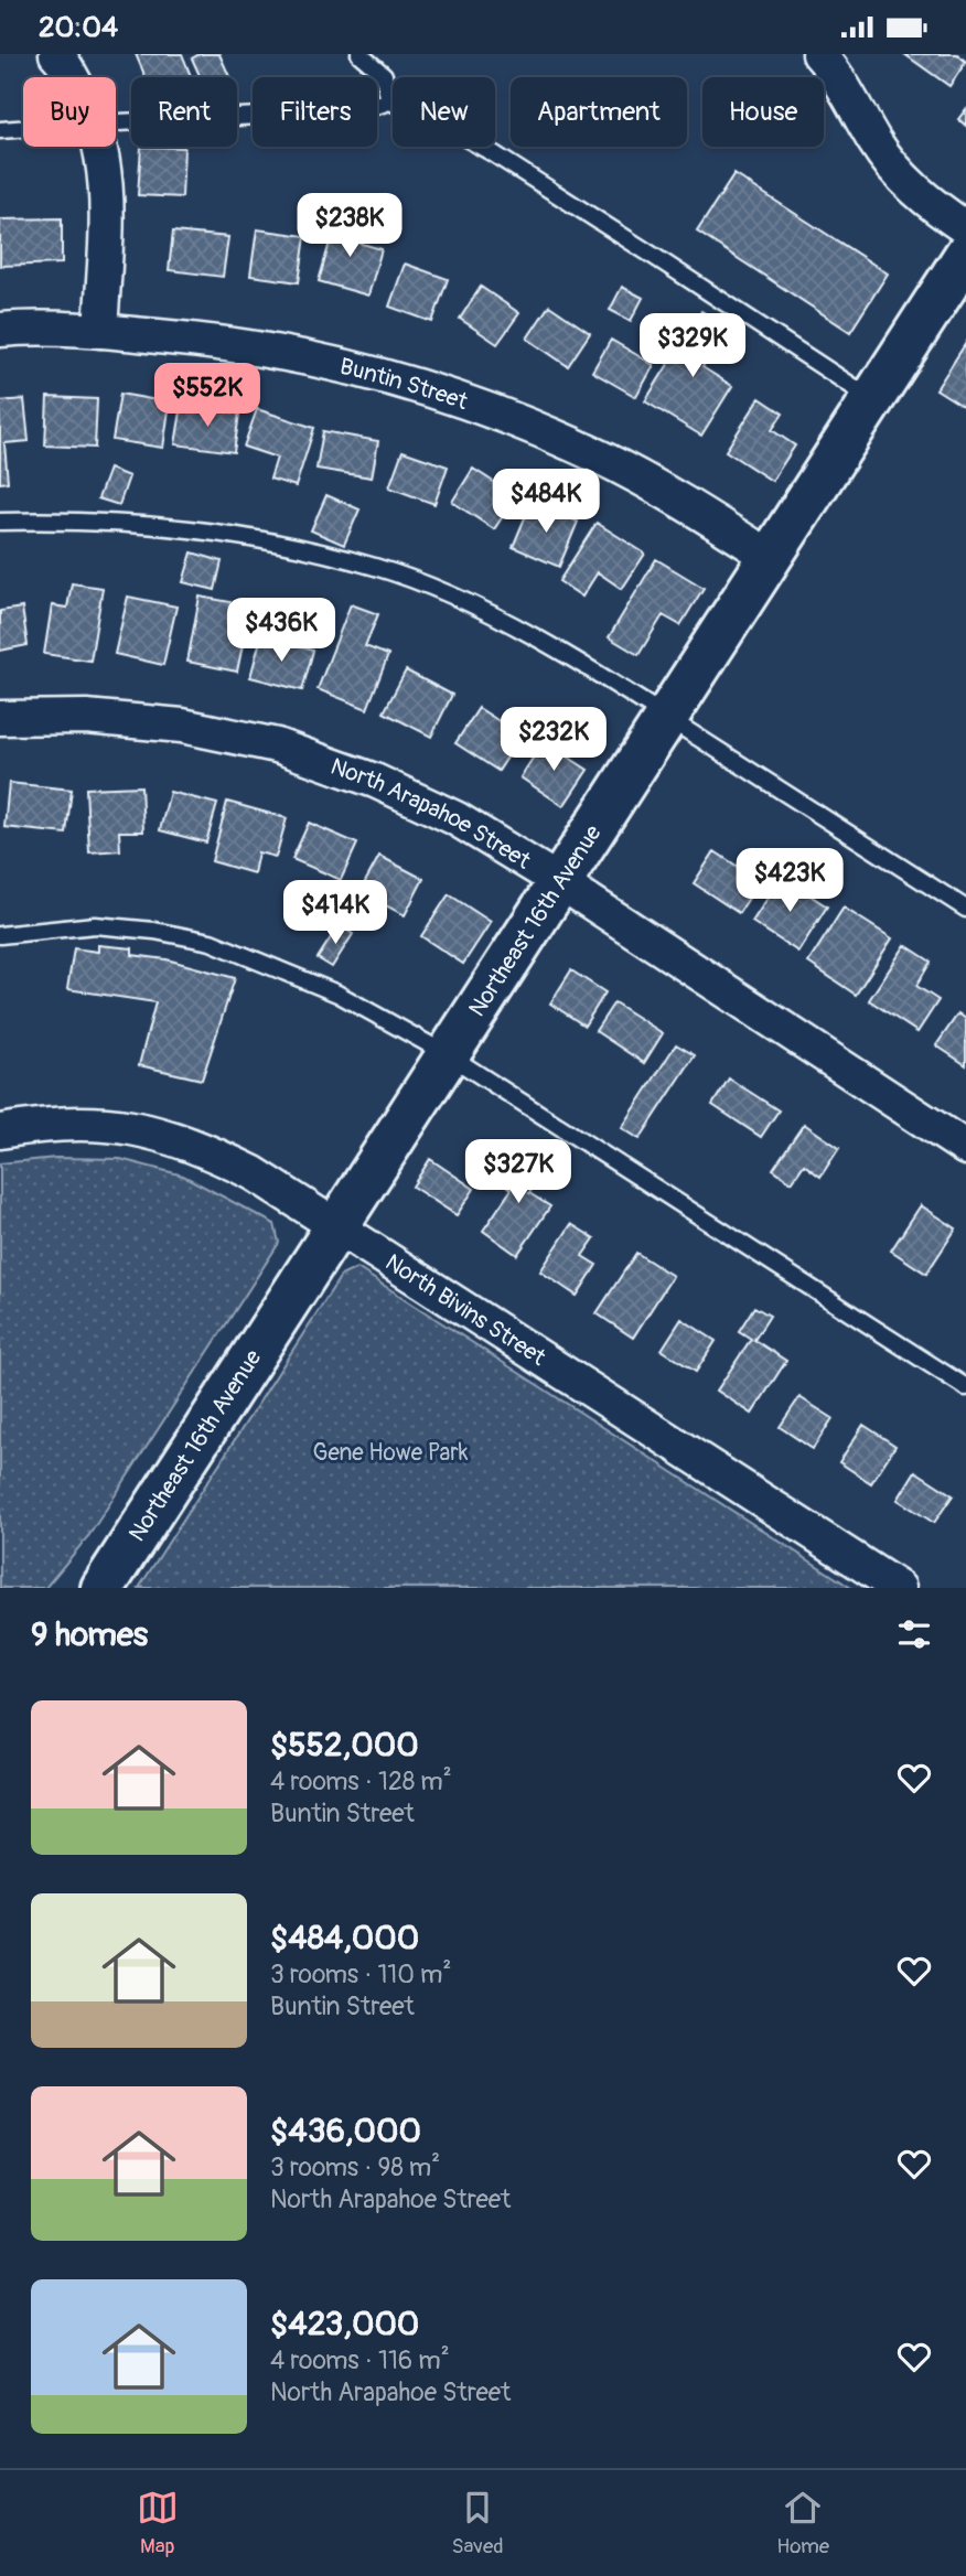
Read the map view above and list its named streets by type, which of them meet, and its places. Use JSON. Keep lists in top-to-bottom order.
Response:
{
  "streets": {
    "street": [
      "Buntin Street",
      "North Arapahoe Street",
      "Northeast 16th Avenue",
      "North Bivins Street"
    ]
  },
  "crossings": [
    ["Buntin Street", "Northeast 16th Avenue"],
    ["North Arapahoe Street", "Northeast 16th Avenue"],
    ["Northeast 16th Avenue", "North Bivins Street"]
  ],
  "parks": ["Gene Howe Park"],
  "page": {
    "status": "20:04",
    "chip": [
      "Buy",
      "Rent",
      "Filters",
      "New",
      "Apartment",
      "House"
    ],
    "price": [
      "$238K",
      "$329K",
      "$552K",
      "$484K",
      "$436K",
      "$232K",
      "$423K",
      "$414K",
      "$327K"
    ],
    "heading": "9 homes",
    "list": [
      {
        "name": "$552,000",
        "note": "4 rooms · 128 m² · Buntin Street"
      },
      {
        "name": "$484,000",
        "note": "3 rooms · 110 m² · Buntin Street"
      },
      {
        "name": "$436,000",
        "note": "3 rooms · 98 m² · North Arapahoe Street"
      },
      {
        "name": "$423,000",
        "note": "4 rooms · 116 m² · North Arapahoe Street"
      }
    ],
    "tabs": ["Map", "Saved", "Home"]
  }
}
